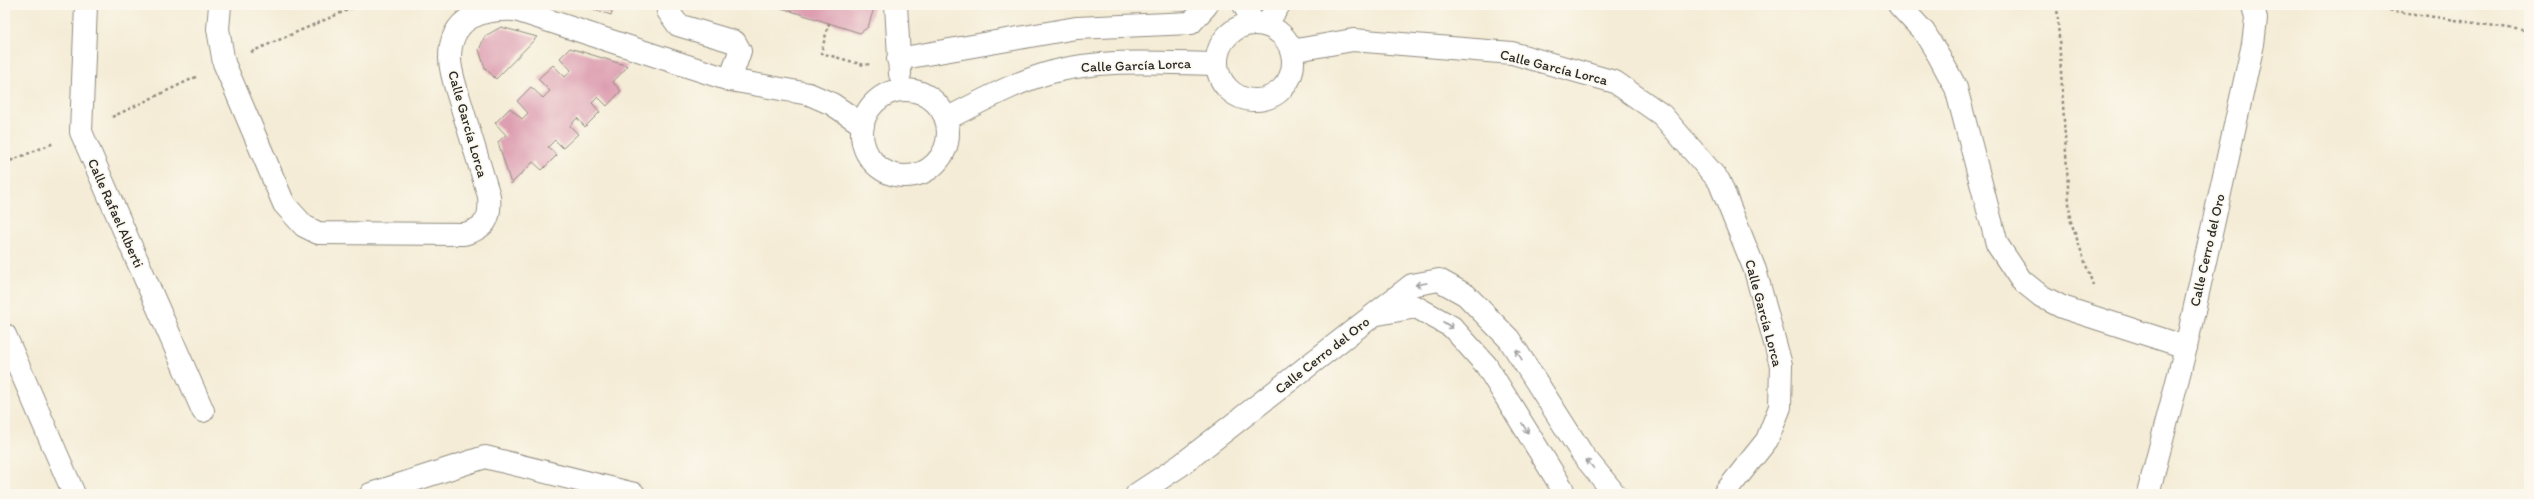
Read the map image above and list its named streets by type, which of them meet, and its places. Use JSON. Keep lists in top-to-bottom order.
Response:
{
  "streets": {
    "street": ["Calle García Lorca", "Calle Rafael Alberti", "Calle Cerro del Oro"]
  }
}
